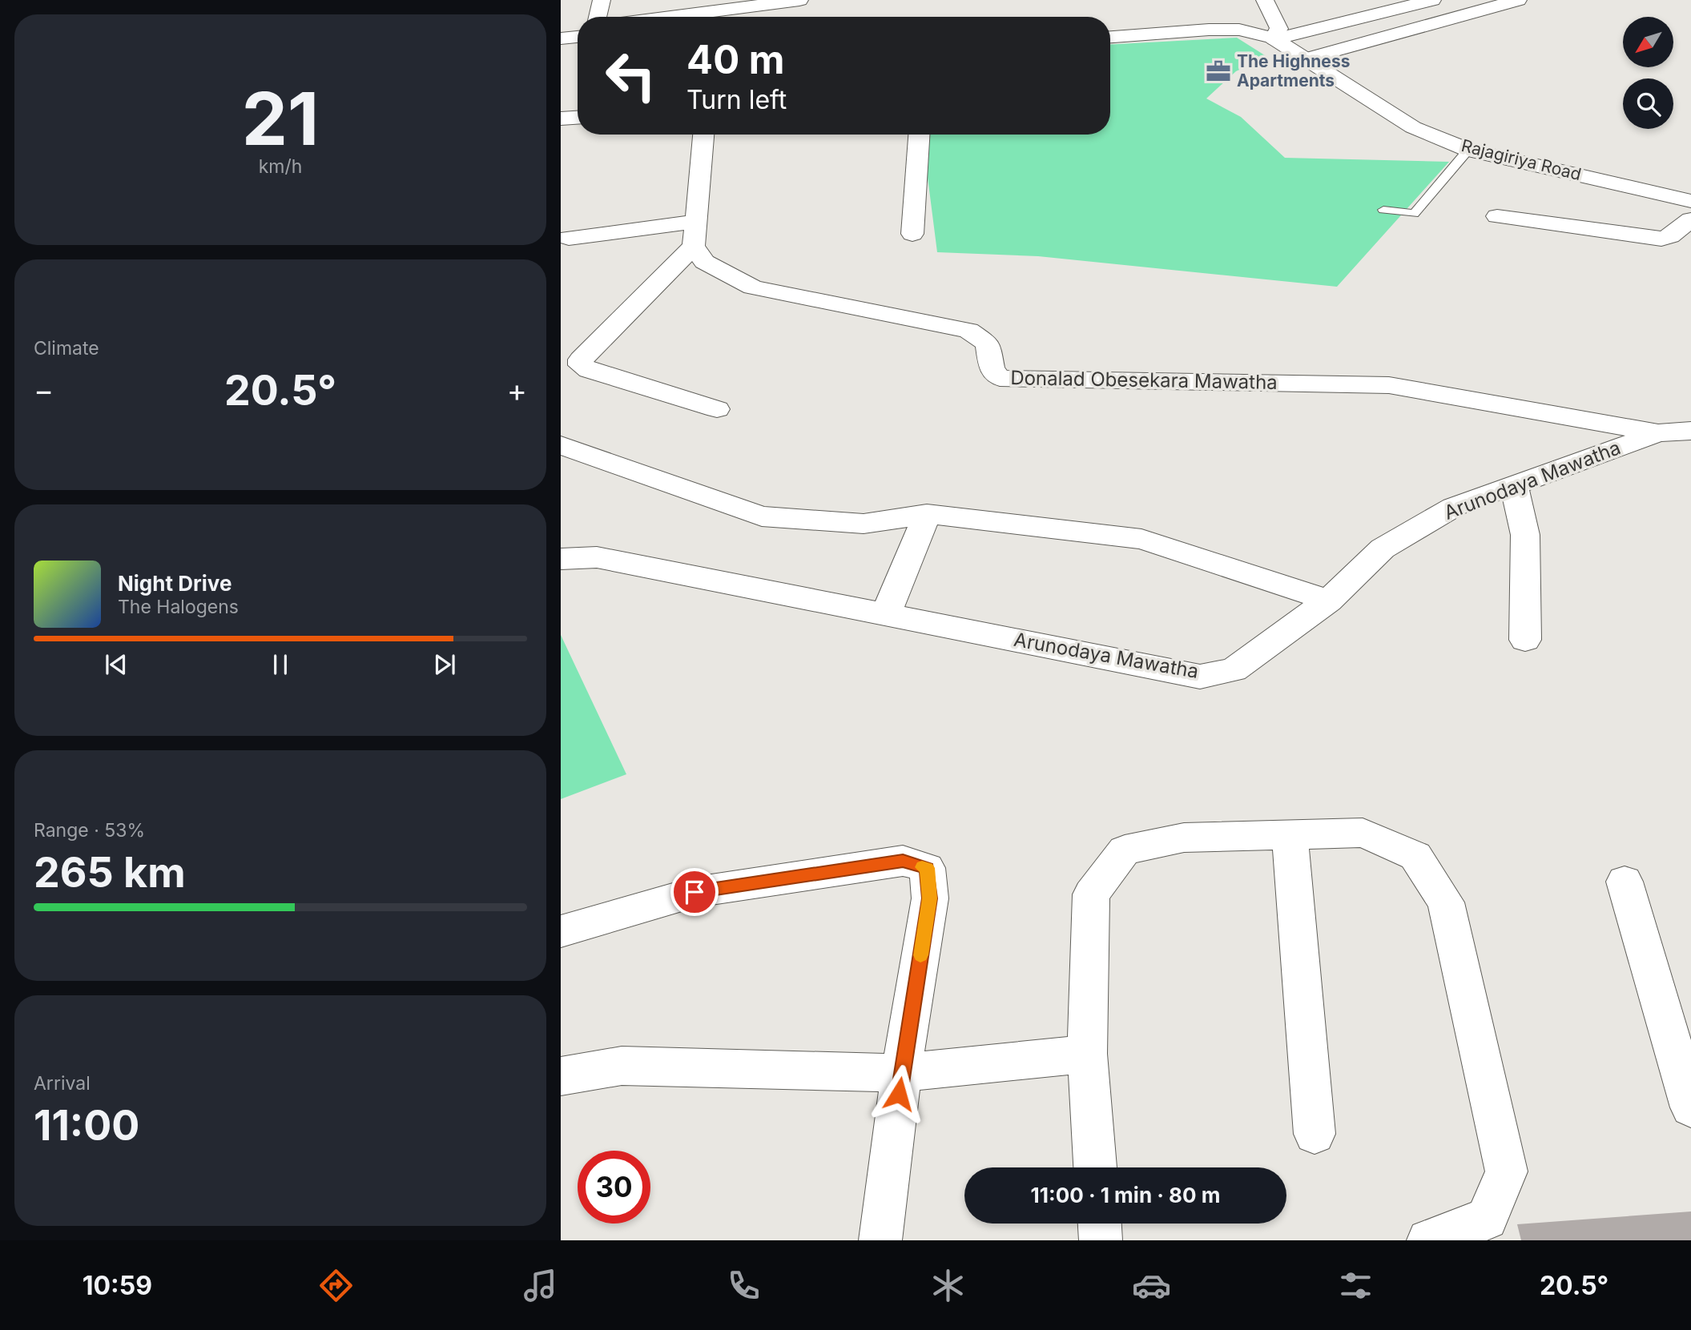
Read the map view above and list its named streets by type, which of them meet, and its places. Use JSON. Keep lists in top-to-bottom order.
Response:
{
  "streets": {
    "street": ["Rajagiriya Road", "Donalad Obesekara Mawatha", "Arunodaya Mawatha"]
  },
  "crossings": [
    ["Donalad Obesekara Mawatha", "Arunodaya Mawatha"]
  ],
  "places": {
    "office": ["The Highness Apartments"]
  },
  "north": "bottom left",
  "page": {
    "tile": [
      ["21", "km/h"],
      "Climate",
      ["Range · 53%", "265 km"],
      ["Arrival", "11:00"]
    ],
    "turn": ["40 m", "Turn left"],
    "heat": ["−", "20.5°", "+"],
    "song": ["Night Drive", "The Halogens"],
    "limit": "30",
    "trip": "11:00 · 1 min · 80 m",
    "tabs": ["10:59", "20.5°"]
  }
}
